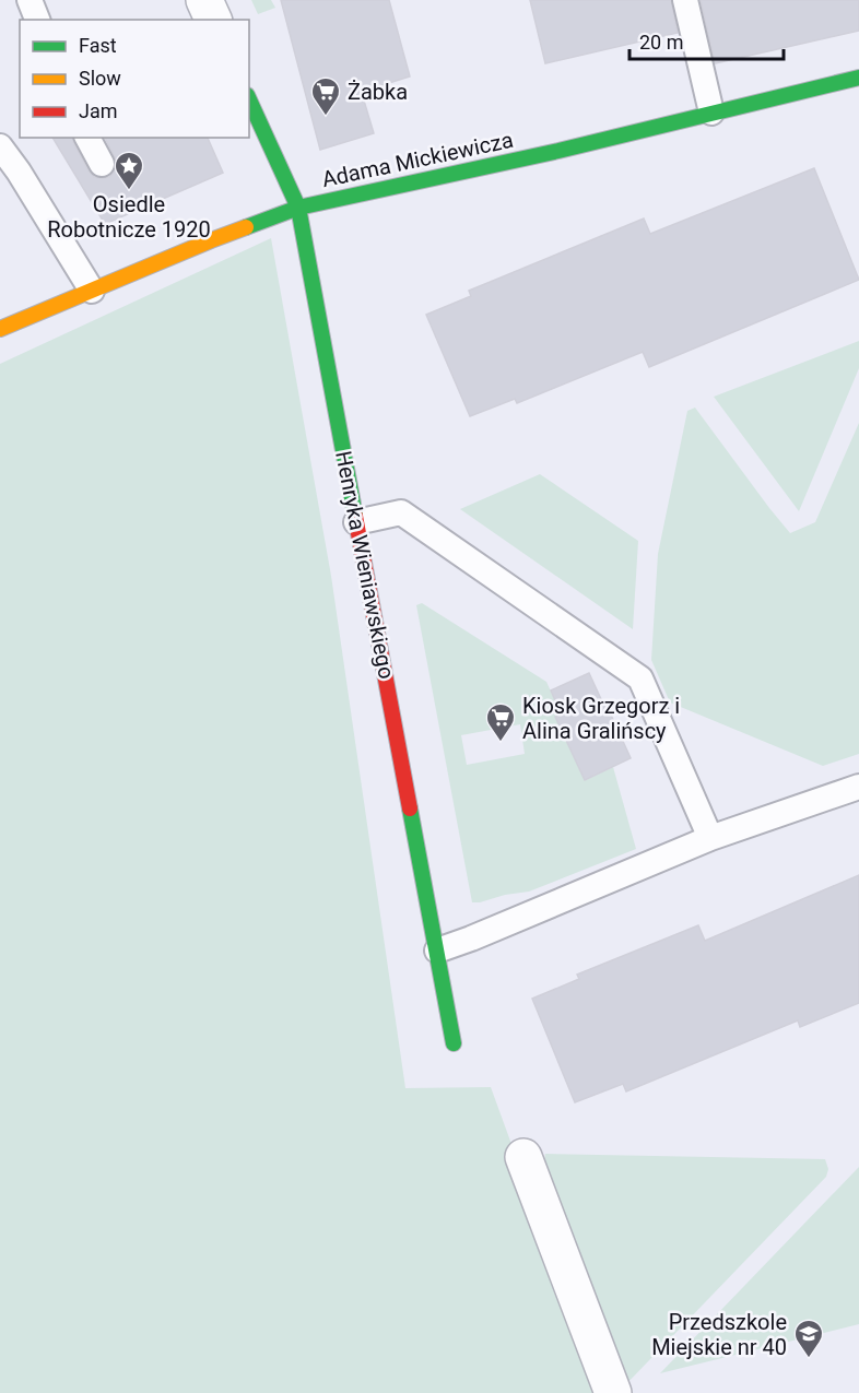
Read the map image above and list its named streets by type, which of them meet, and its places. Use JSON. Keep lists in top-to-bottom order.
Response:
{
  "streets": {
    "street": ["Adama Mickiewicza", "Henryka Wieniawskiego"]
  },
  "crossings": [
    ["Adama Mickiewicza", "Henryka Wieniawskiego"]
  ],
  "places": {
    "supermarket": ["Żabka", "Kiosk Grzegorz i Alina Gralińscy"],
    "place": ["Osiedle Robotnicze 1920"],
    "school or university": ["Przedszkole Miejskie nr 40"]
  },
  "legend": ["Fast", "Slow", "Jam"],
  "scale_bar": "20 m"
}
